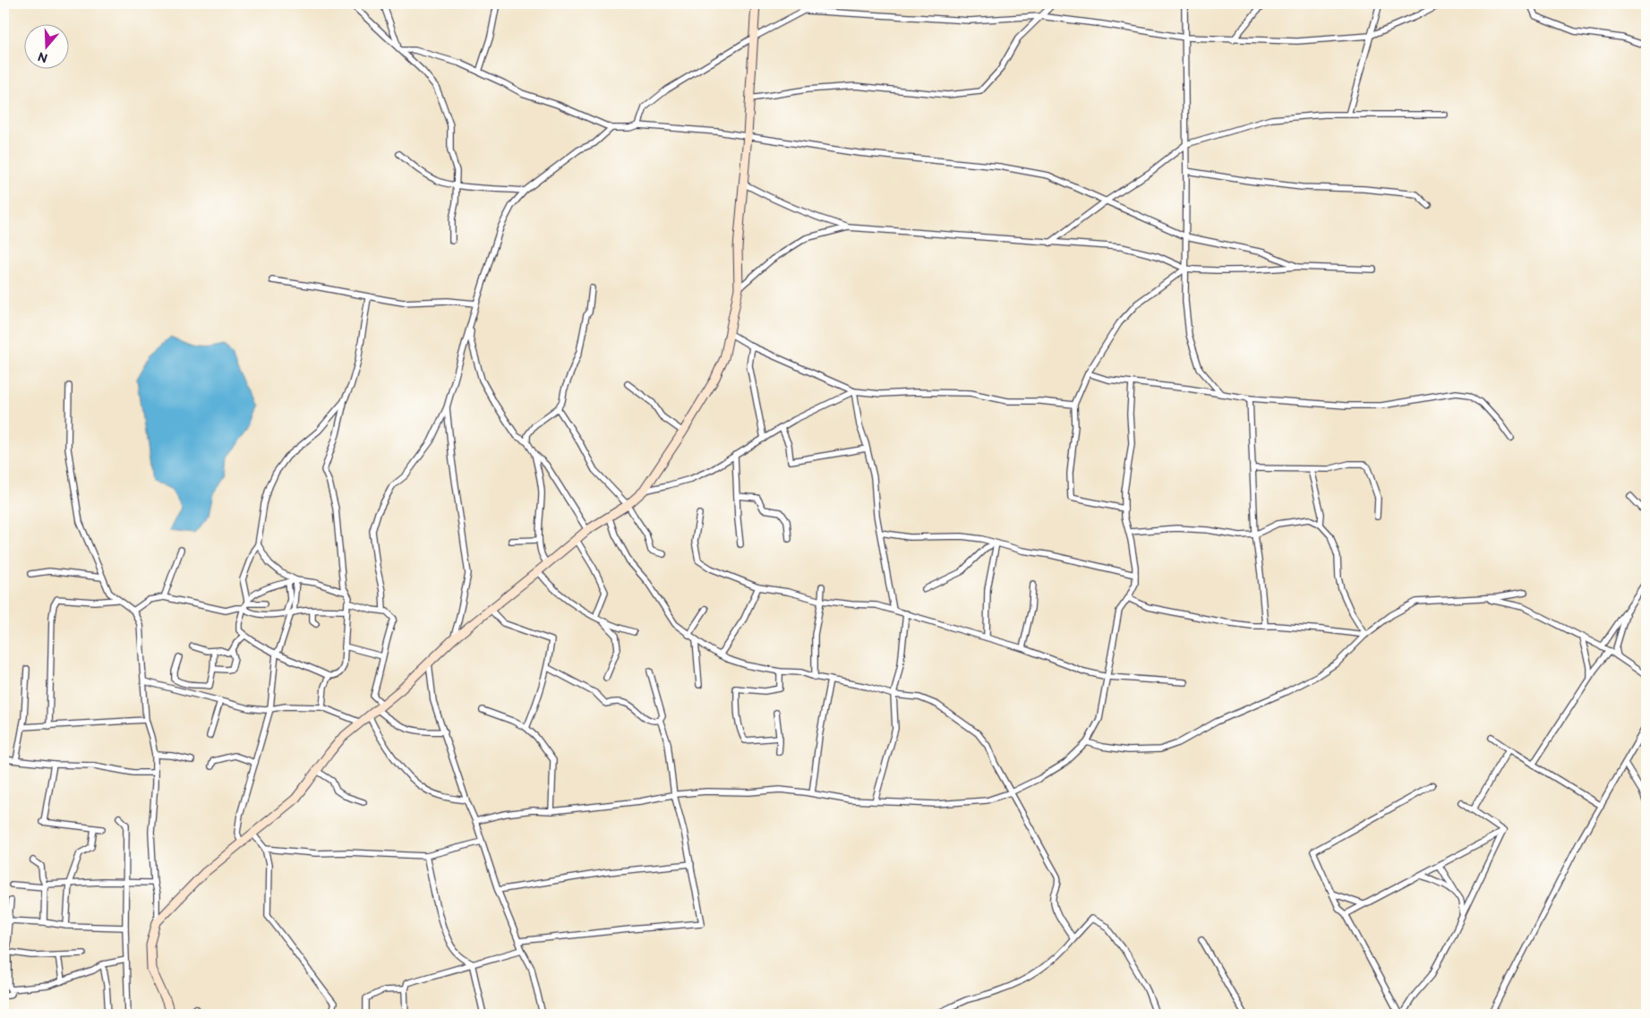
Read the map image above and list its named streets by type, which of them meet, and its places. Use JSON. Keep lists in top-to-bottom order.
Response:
{
  "north": "bottom"
}
